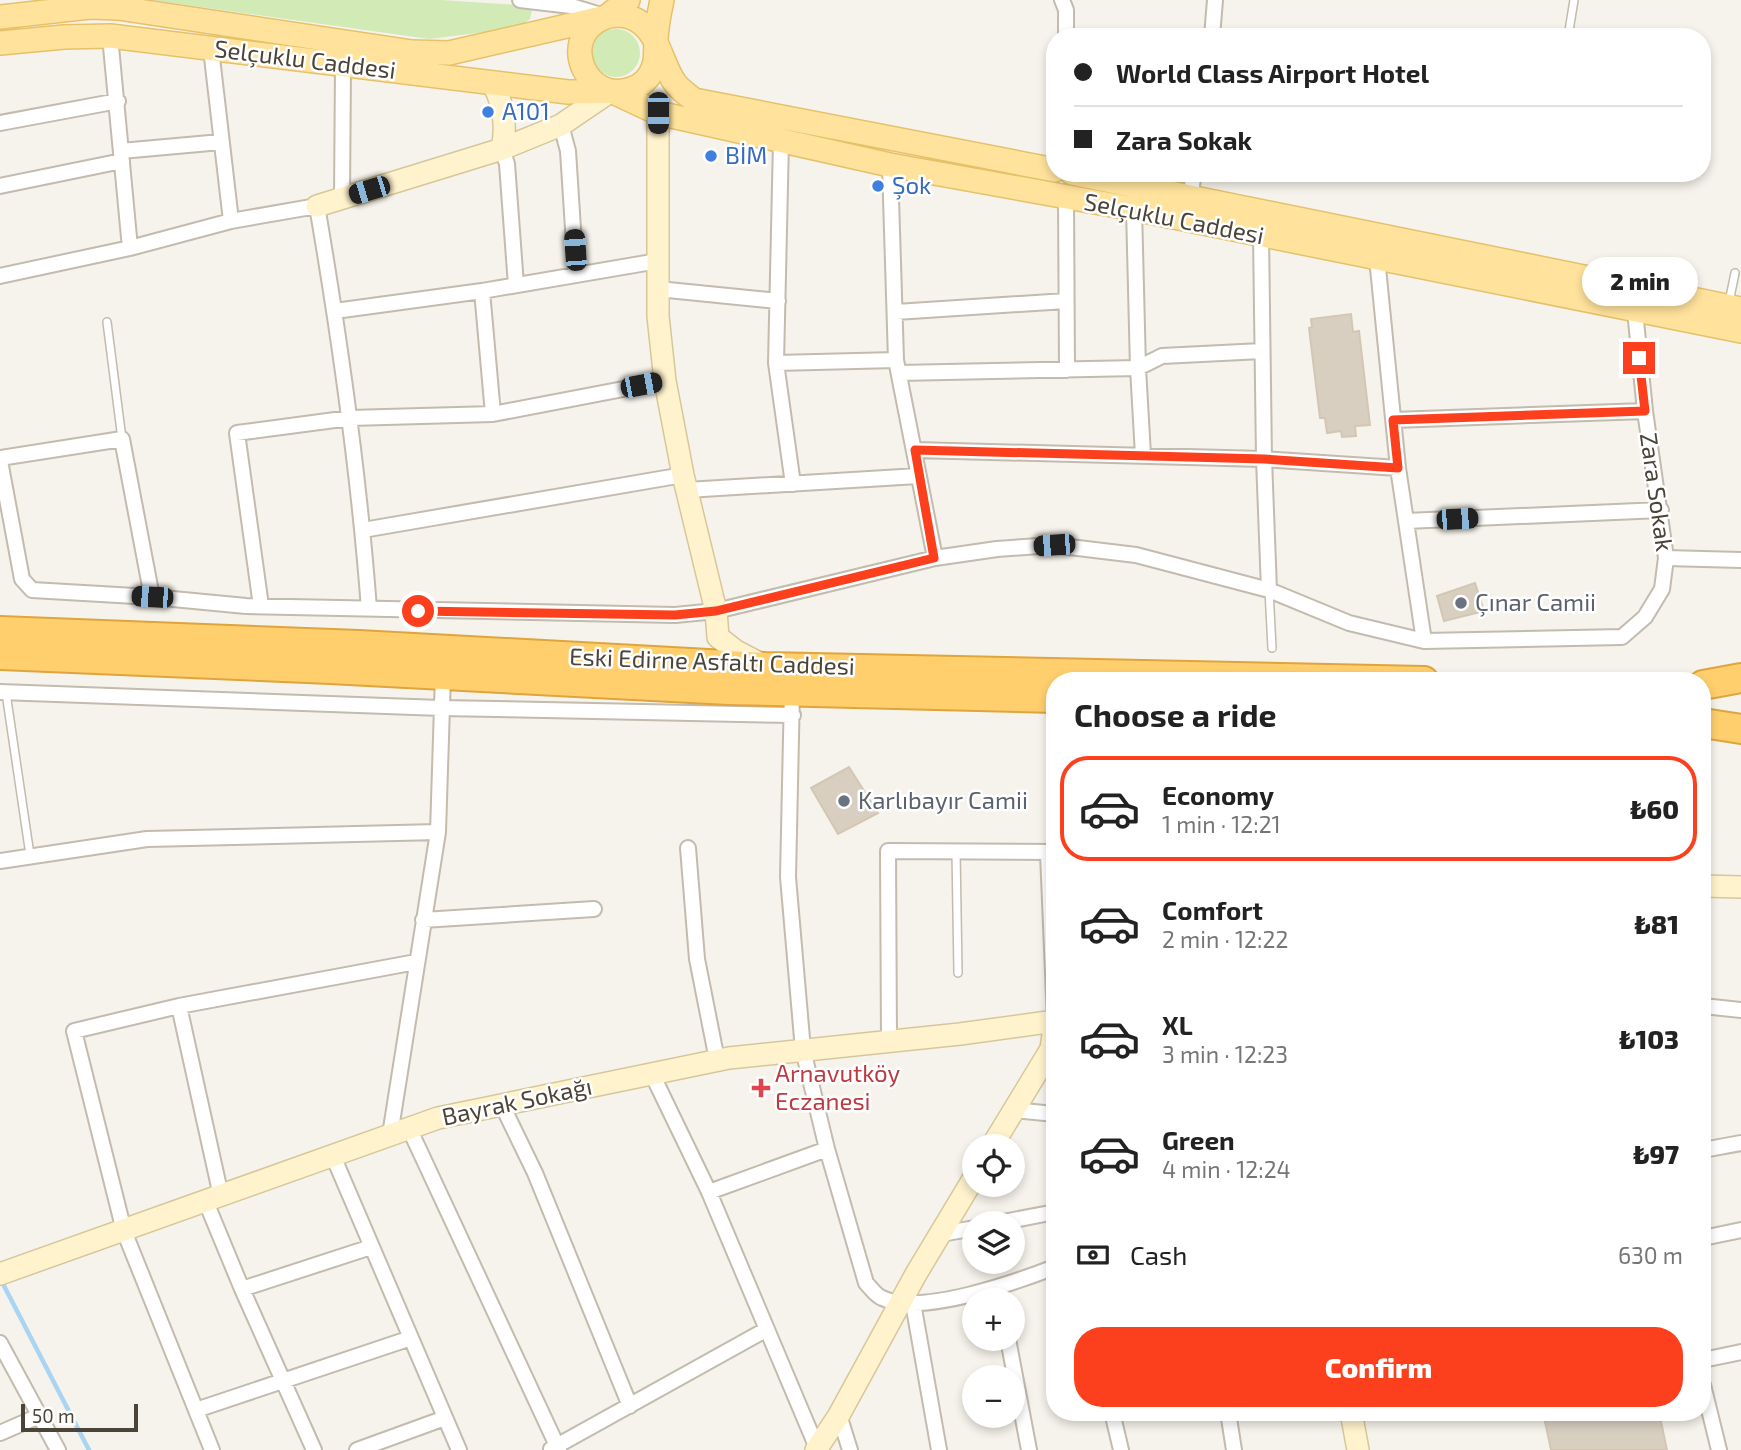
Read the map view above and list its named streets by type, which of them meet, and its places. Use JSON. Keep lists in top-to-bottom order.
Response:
{
  "streets": {
    "highway": ["Eski Edirne Asfaltı Caddesi"],
    "main road": ["Selçuklu Caddesi", "Bayrak Sokağı"],
    "street": ["Zara Sokak"]
  },
  "crossings": [
    ["Selçuklu Caddesi", "Zara Sokak"]
  ],
  "places": {
    "other": [
      "A101",
      "BİM",
      "Şok",
      "Çınar Camii",
      "Karlıbayır Camii"
    ],
    "health": ["Arnavutköy Eczanesi"]
  },
  "scale_bar": "50 m",
  "page": {
    "banner": ["World Class Airport Hotel", "Zara Sokak"],
    "bubble": "2 min",
    "heading": "Choose a ride",
    "list": [
      {
        "name": "Economy",
        "note": "1 min · 12:21",
        "value": "₺60"
      },
      {
        "name": "Comfort",
        "note": "2 min · 12:22",
        "value": "₺81"
      },
      {
        "name": "XL",
        "note": "3 min · 12:23",
        "value": "₺103"
      },
      {
        "name": "Green",
        "note": "4 min · 12:24",
        "value": "₺97"
      }
    ],
    "map_buttons": ["+", "−"],
    "pay": ["Cash", "630 m"],
    "buttons": "Confirm",
    "scale": "50 m"
  }
}
